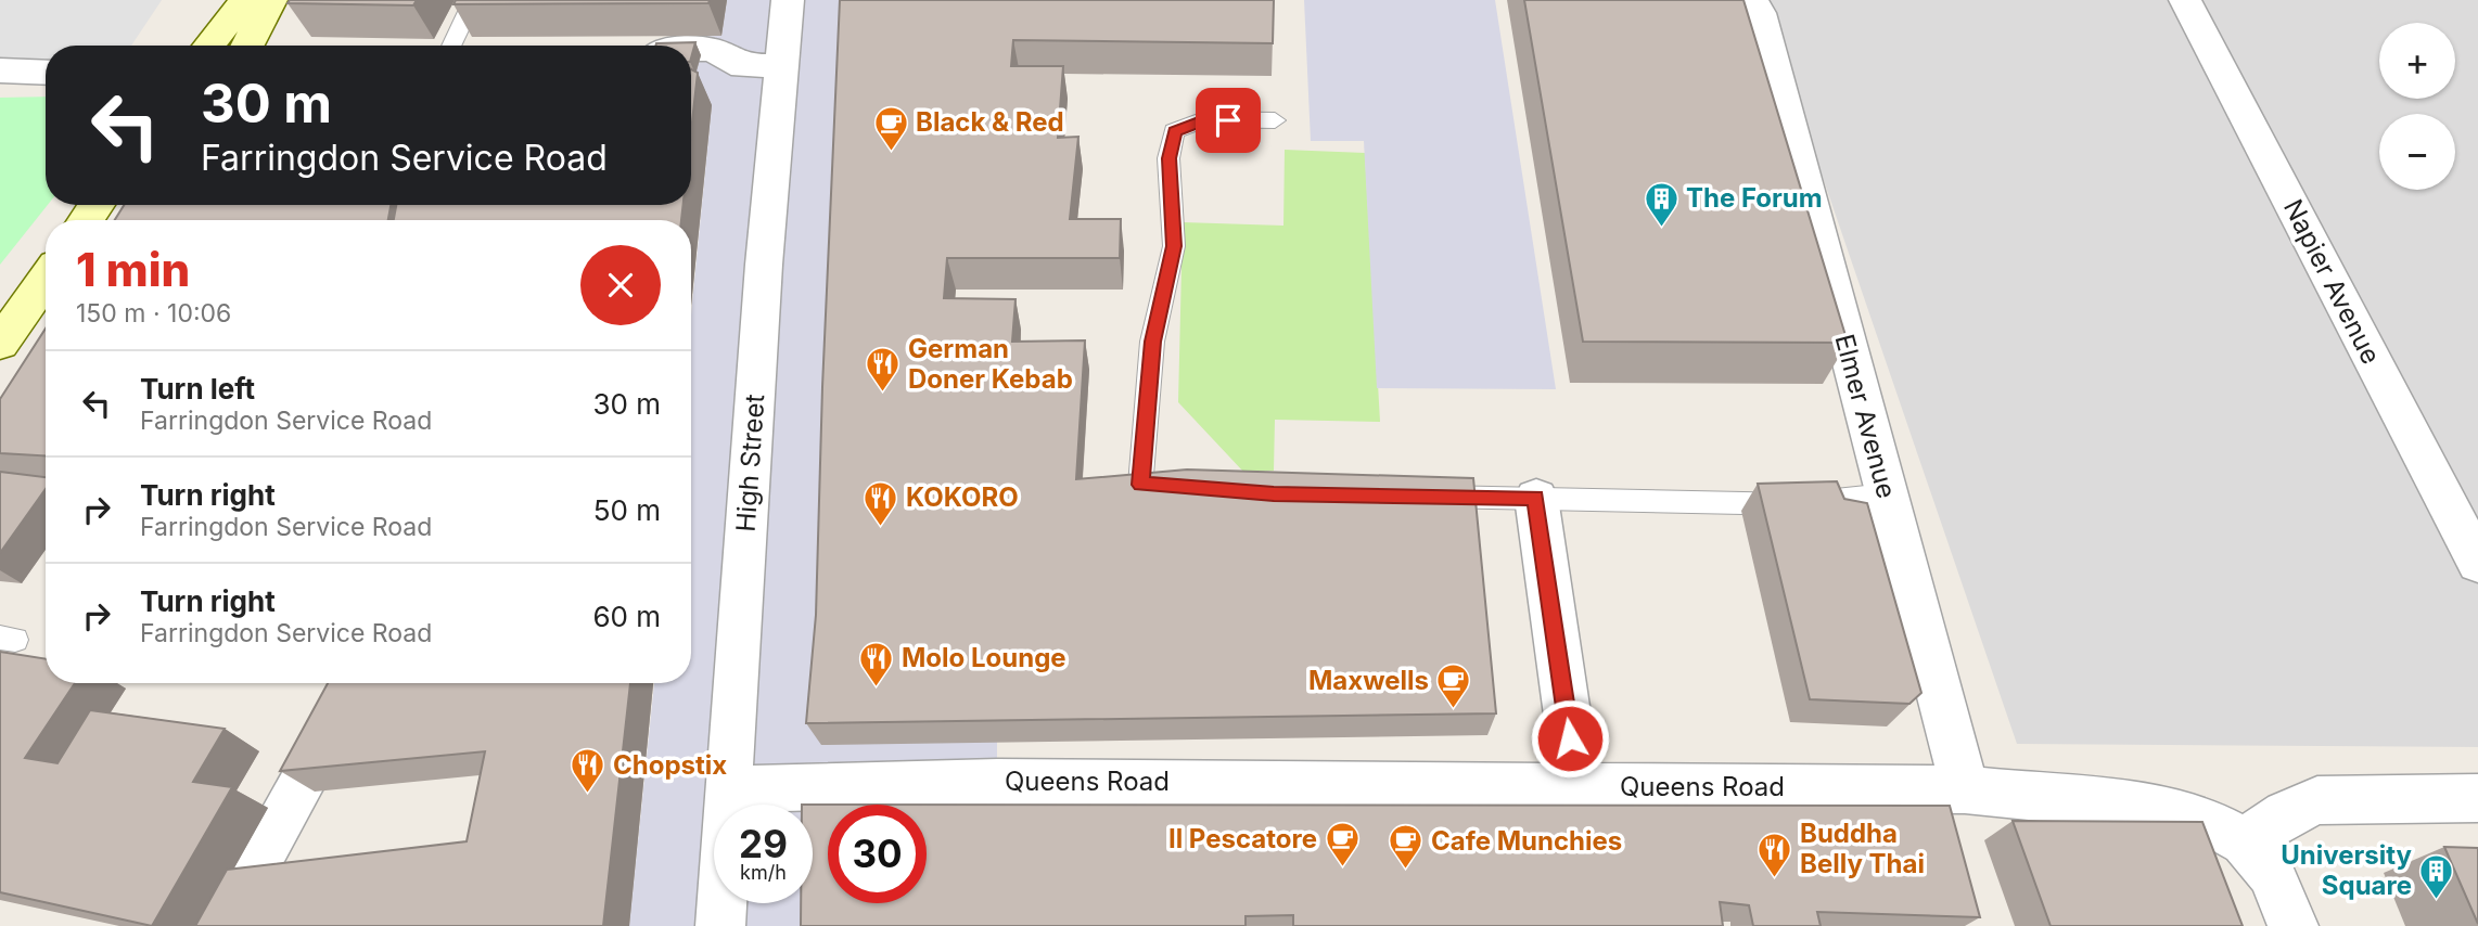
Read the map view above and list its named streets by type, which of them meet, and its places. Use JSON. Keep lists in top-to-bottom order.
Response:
{
  "streets": {
    "street": [
      "Napier Avenue",
      "Elmer Avenue",
      "High Street",
      "Queens Road"
    ]
  },
  "crossings": [
    ["Elmer Avenue", "Queens Road"],
    ["High Street", "Queens Road"]
  ],
  "places": {
    "cafe": [
      "Black & Red",
      "Maxwells",
      "Il Pescatore",
      "Cafe Munchies"
    ],
    "building": ["The Forum", "University Square"],
    "restaurant": [
      "German Doner Kebab",
      "KOKORO",
      "Molo Lounge",
      "Chopstix",
      "Buddha Belly Thai"
    ]
  },
  "page": {
    "map_buttons": ["+", "−"],
    "turn": ["30 m", "Farringdon Service Road"],
    "heading": ["1 min", "150 m · 10:06"],
    "list": [
      {
        "name": "Turn left",
        "note": "Farringdon Service Road",
        "value": "30 m"
      },
      {
        "name": "Turn right",
        "note": "Farringdon Service Road",
        "value": "50 m"
      },
      {
        "name": "Turn right",
        "note": "Farringdon Service Road",
        "value": "60 m"
      }
    ],
    "speed": "29 km/h",
    "limit": "30"
  }
}
